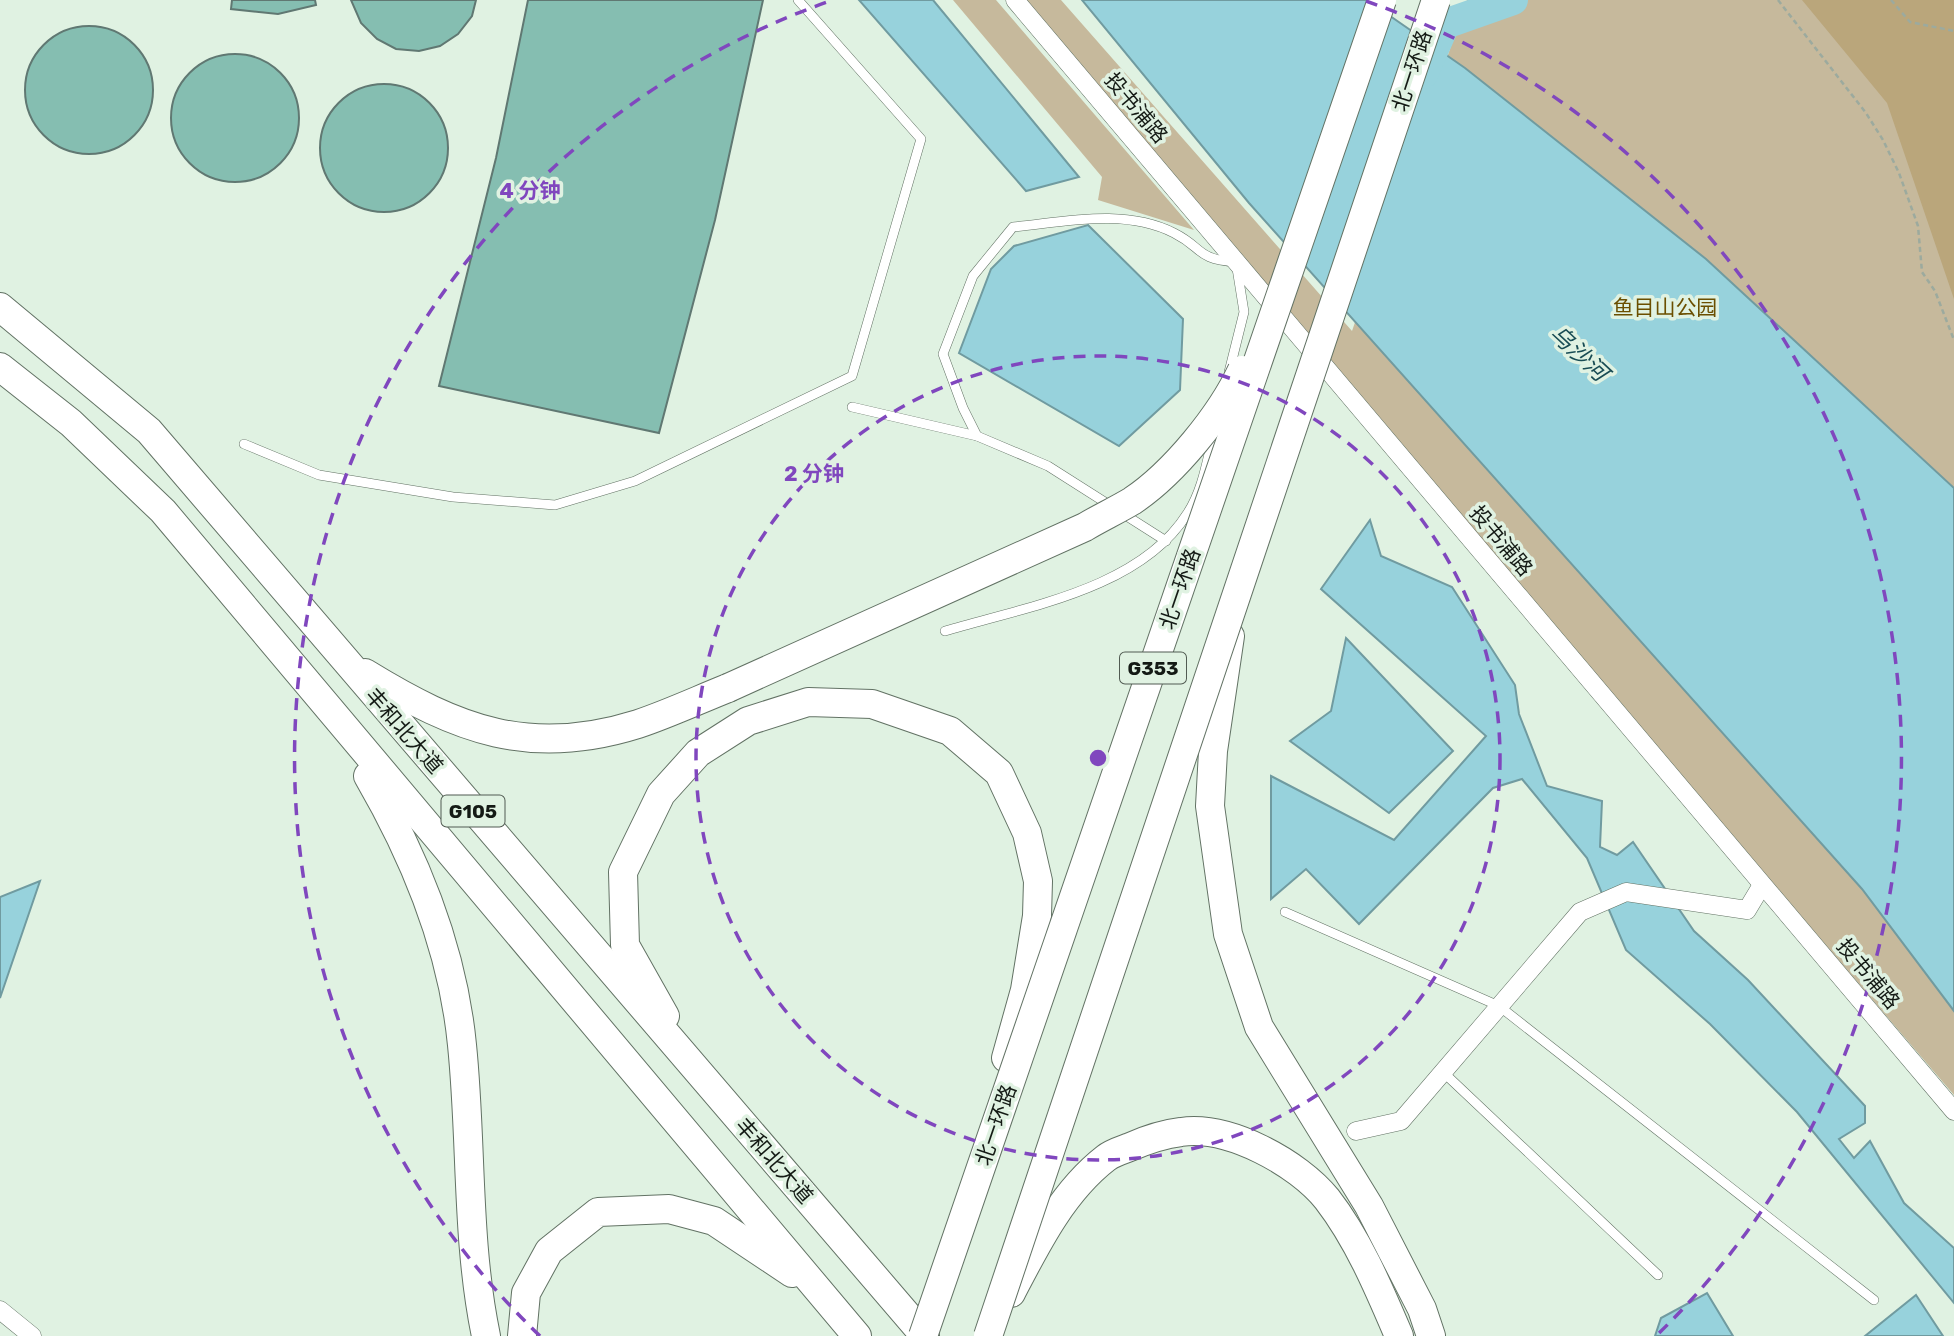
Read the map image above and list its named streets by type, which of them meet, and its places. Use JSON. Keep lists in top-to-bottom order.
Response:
{
  "streets": {
    "highway": [
      "北一环路",
      "G353",
      "丰和北大道",
      "G105"
    ],
    "street": ["投书浦路"]
  },
  "crossings": [
    ["北一环路", "丰和北大道"]
  ],
  "water": ["乌沙河"],
  "parks": ["鱼目山公园"],
  "rings": ["4 分钟", "2 分钟"]
}
